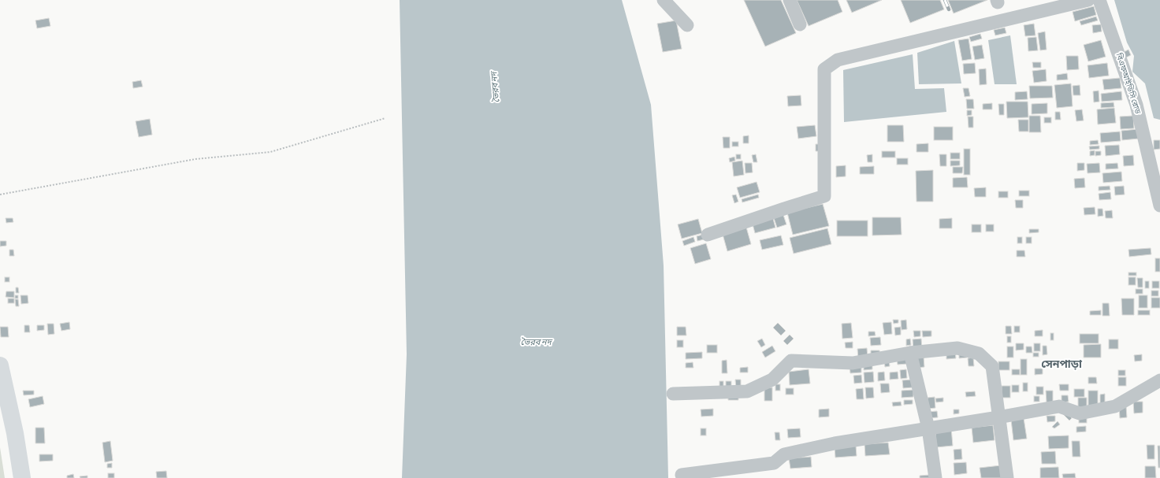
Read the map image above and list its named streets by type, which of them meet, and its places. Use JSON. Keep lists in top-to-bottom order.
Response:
{
  "streets": {
    "street": ["বিএফআইডিসি রোড"]
  },
  "districts": ["সেনপাড়া"],
  "water": ["ভৈরব নদ"]
}
